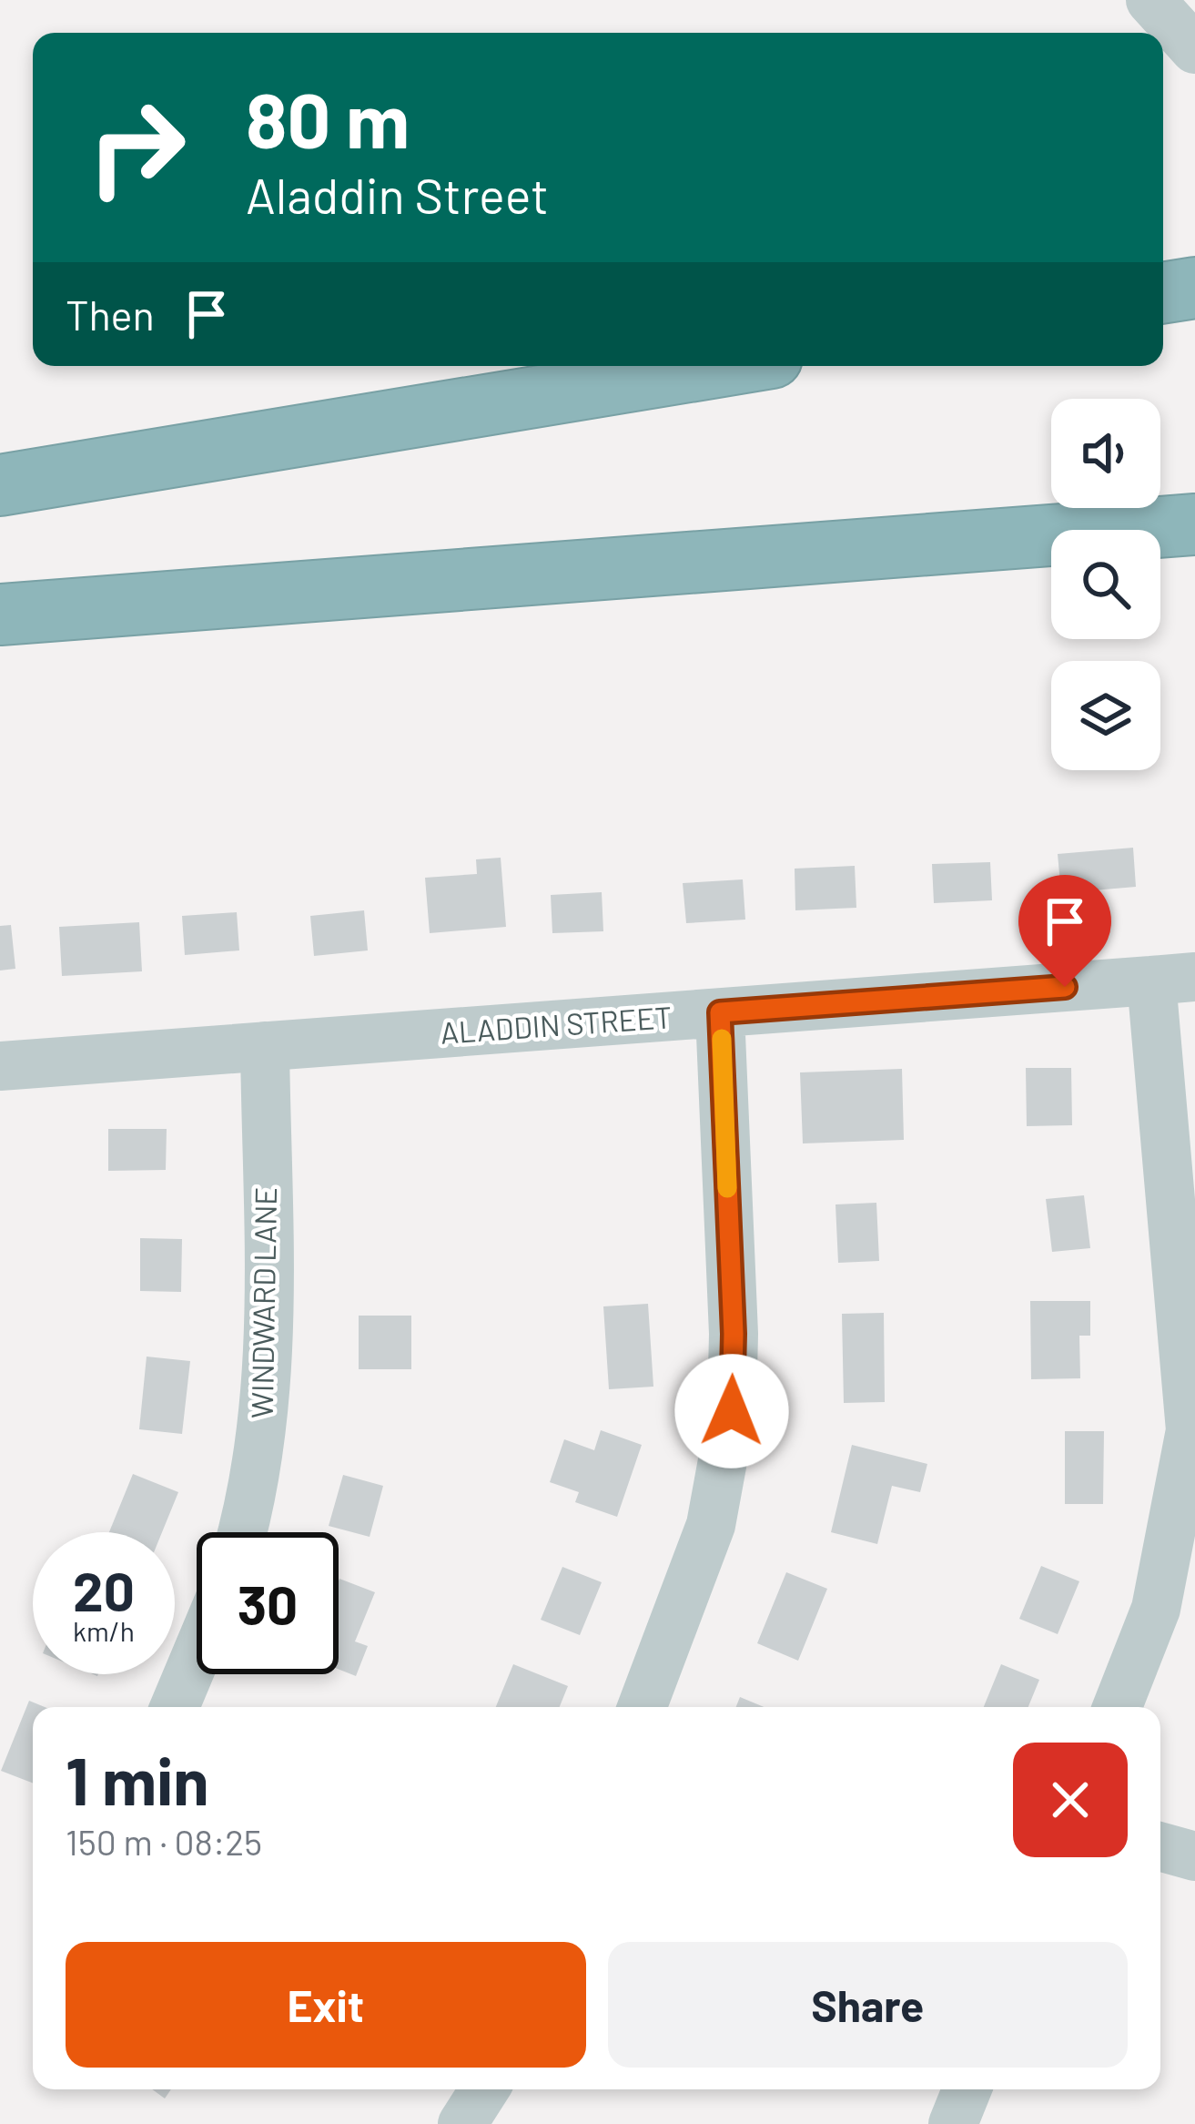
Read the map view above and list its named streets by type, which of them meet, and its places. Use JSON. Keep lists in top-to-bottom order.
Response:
{
  "streets": {
    "street": ["ALADDIN STREET", "WINDWARD LANE"]
  },
  "crossings": [
    ["ALADDIN STREET", "WINDWARD LANE"]
  ],
  "page": {
    "turn": ["80 m", "Aladdin Street"],
    "then": "Then",
    "speed": "20 km/h",
    "limit": "30",
    "heading": ["1 min", "150 m · 08:25"],
    "buttons": ["Exit", "Share"]
  }
}
